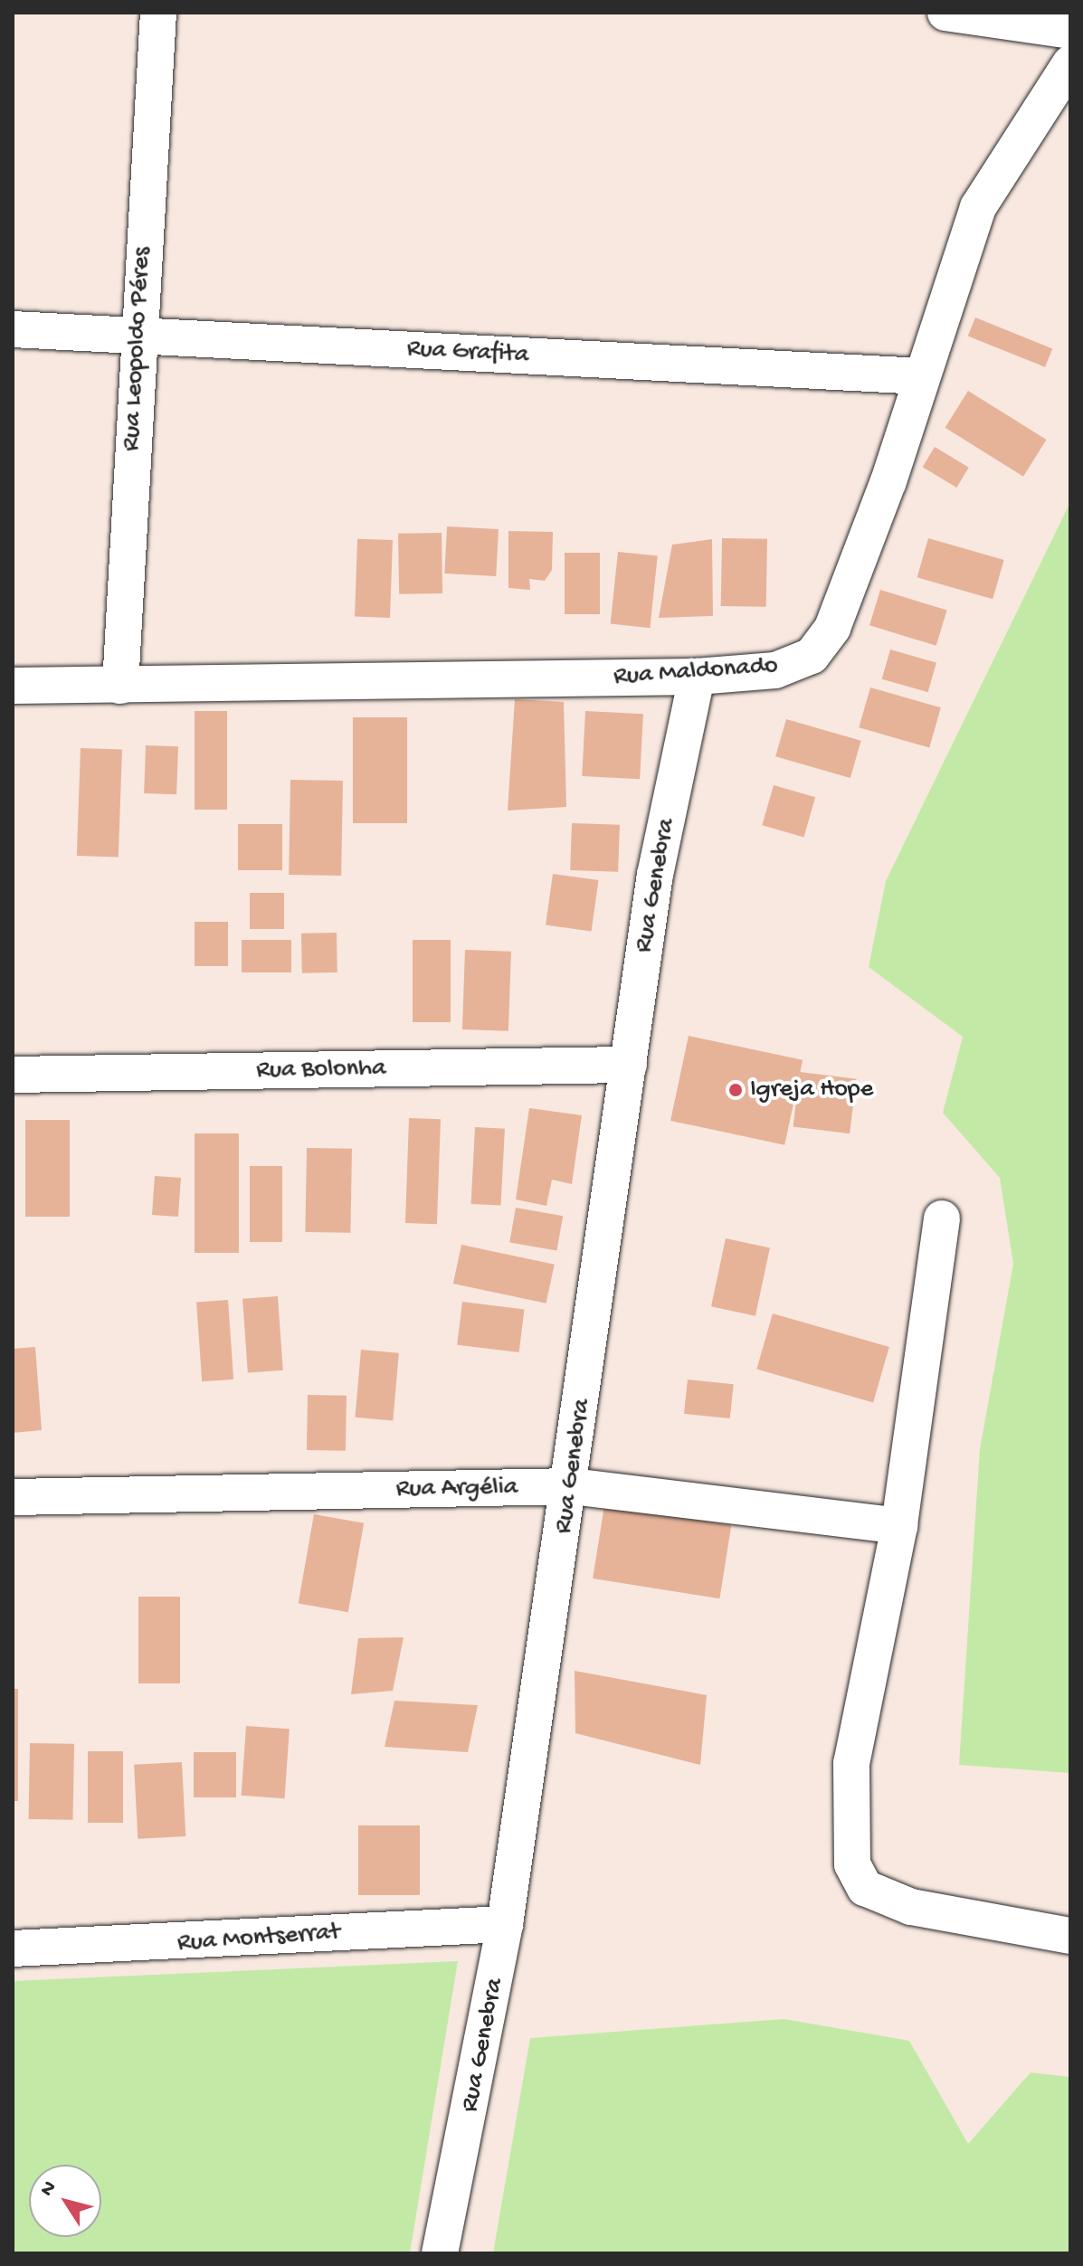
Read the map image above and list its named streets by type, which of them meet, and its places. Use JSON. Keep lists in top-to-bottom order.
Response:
{
  "streets": {
    "street": [
      "Rua Leopoldo Péres",
      "Rua Grafita",
      "Rua Maldonado",
      "Rua Genebra",
      "Rua Bolonha",
      "Rua Argélia",
      "Rua Montserrat"
    ]
  },
  "crossings": [
    ["Rua Leopoldo Péres", "Rua Grafita"],
    ["Rua Leopoldo Péres", "Rua Maldonado"],
    ["Rua Grafita", "Rua Maldonado"],
    ["Rua Maldonado", "Rua Genebra"],
    ["Rua Genebra", "Rua Bolonha"],
    ["Rua Genebra", "Rua Argélia"],
    ["Rua Genebra", "Rua Montserrat"]
  ],
  "places": ["Igreja Hope"],
  "north": "top left"
}
